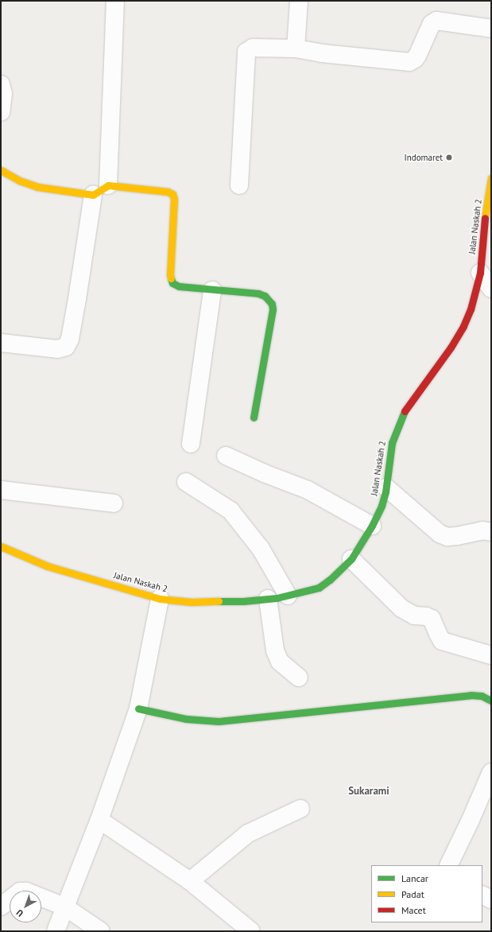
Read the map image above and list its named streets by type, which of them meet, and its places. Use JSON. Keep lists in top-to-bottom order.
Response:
{
  "streets": {
    "street": ["Jalan Naskah 2"]
  },
  "districts": ["Sukarami"],
  "places": ["Indomaret"],
  "legend": ["Lancar", "Padat", "Macet"],
  "north": "bottom left"
}
